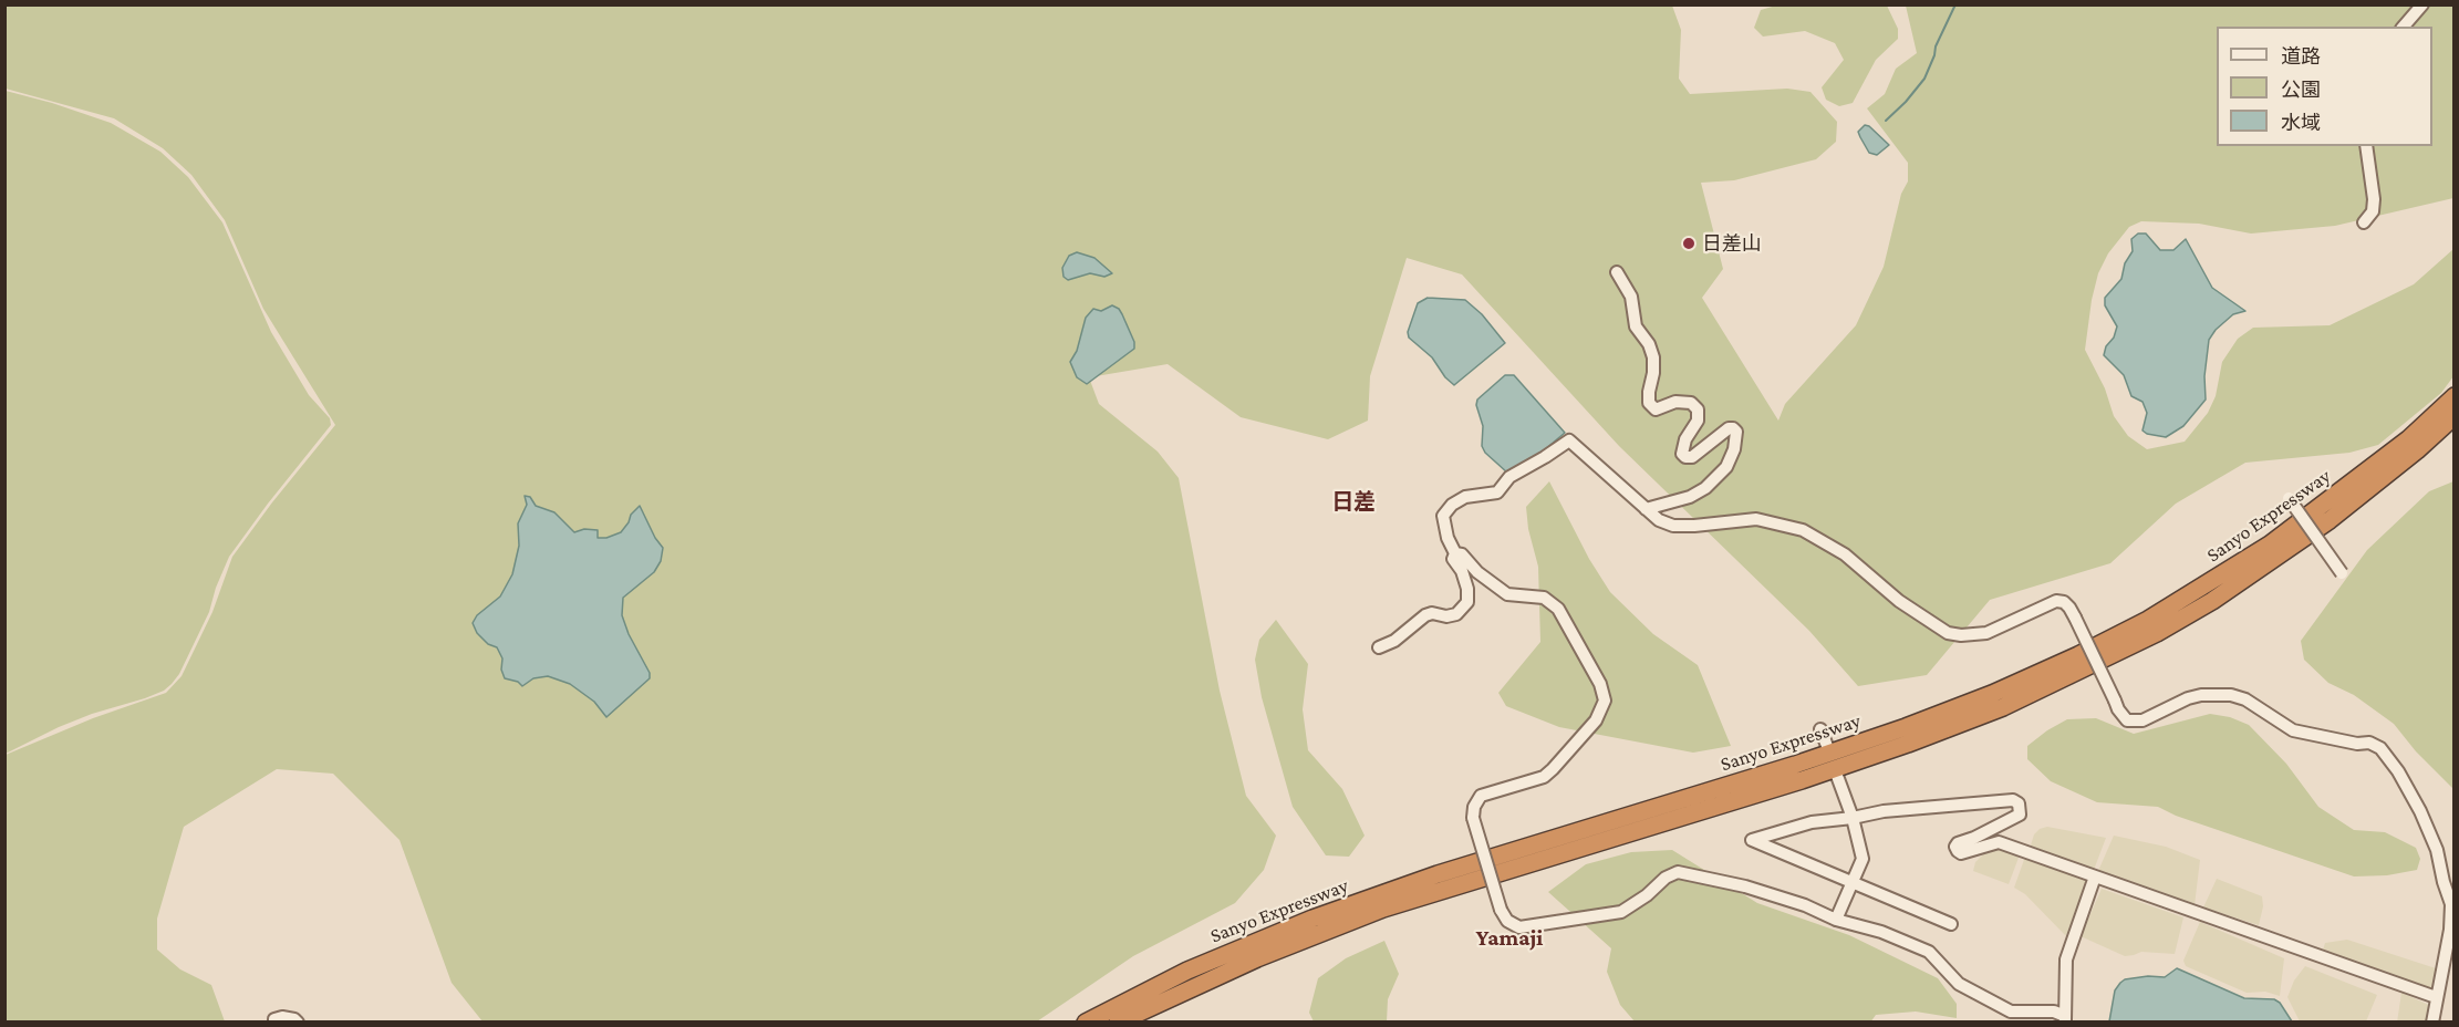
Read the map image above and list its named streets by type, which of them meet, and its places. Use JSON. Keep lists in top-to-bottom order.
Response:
{
  "streets": {
    "highway": ["Sanyo Expressway"]
  },
  "districts": ["日差", "Yamaji"],
  "places": ["日差山"],
  "legend": ["道路", "公園", "水域"]
}
